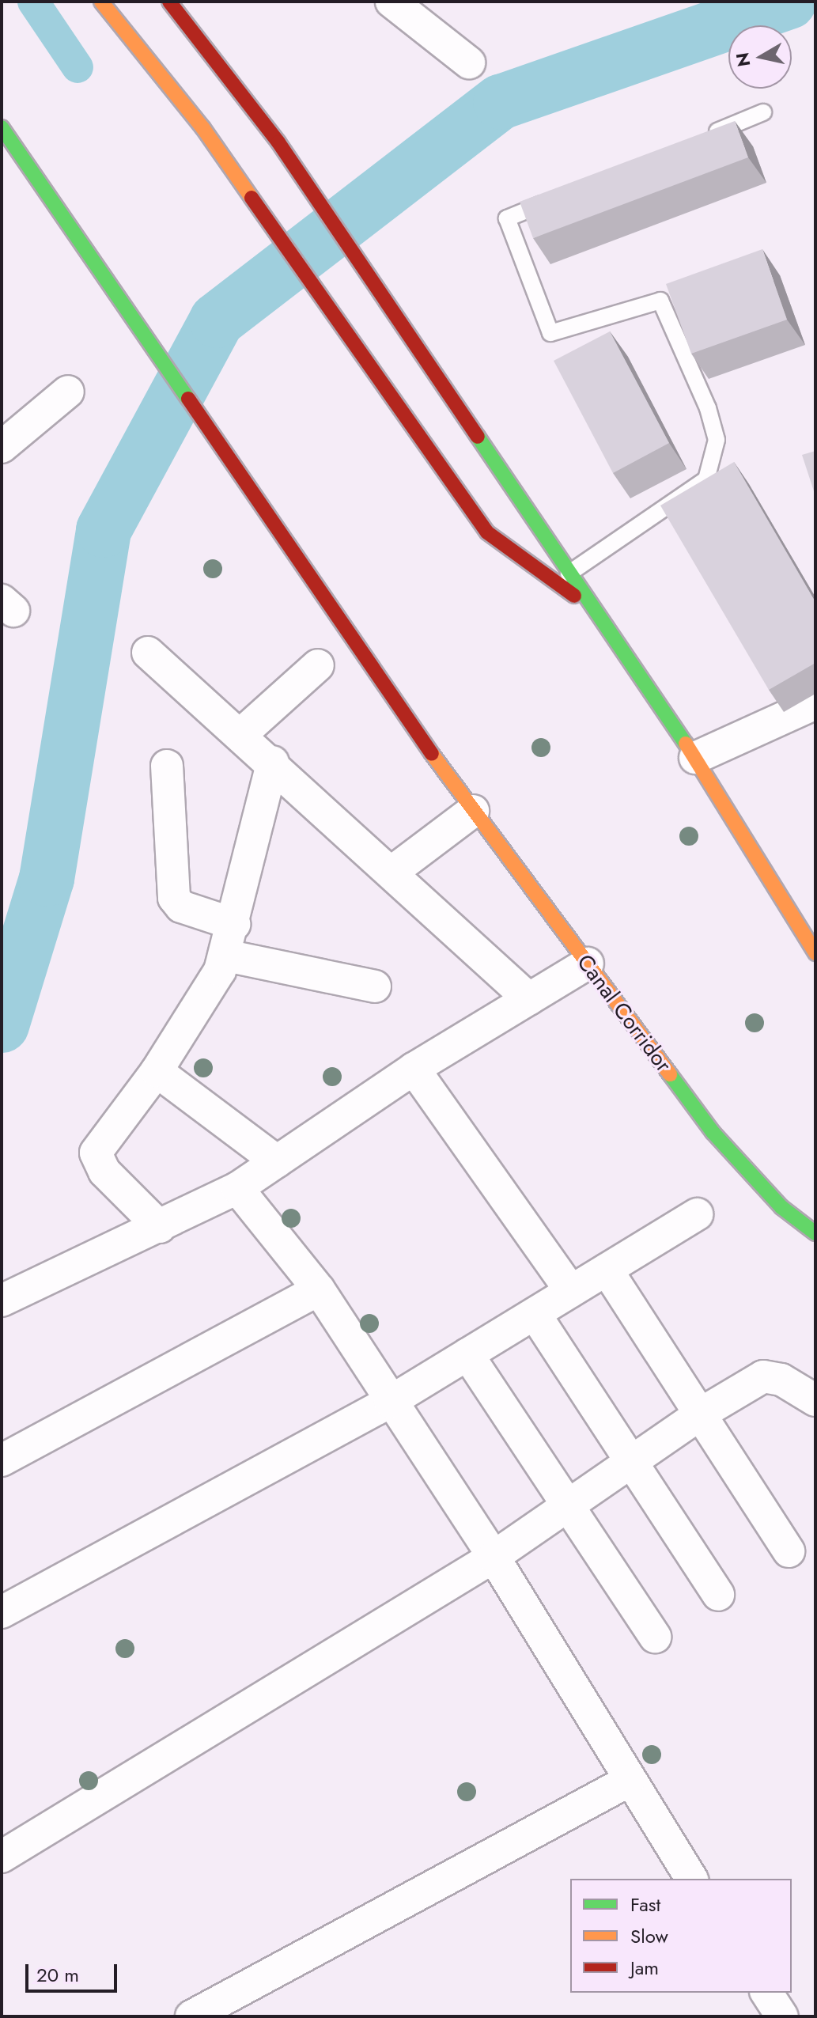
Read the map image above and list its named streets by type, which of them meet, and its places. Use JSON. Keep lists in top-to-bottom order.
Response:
{
  "streets": {
    "main road": ["Canal Corridor"]
  },
  "legend": ["Fast", "Slow", "Jam"],
  "scale_bar": "20 m",
  "north": "left"
}
